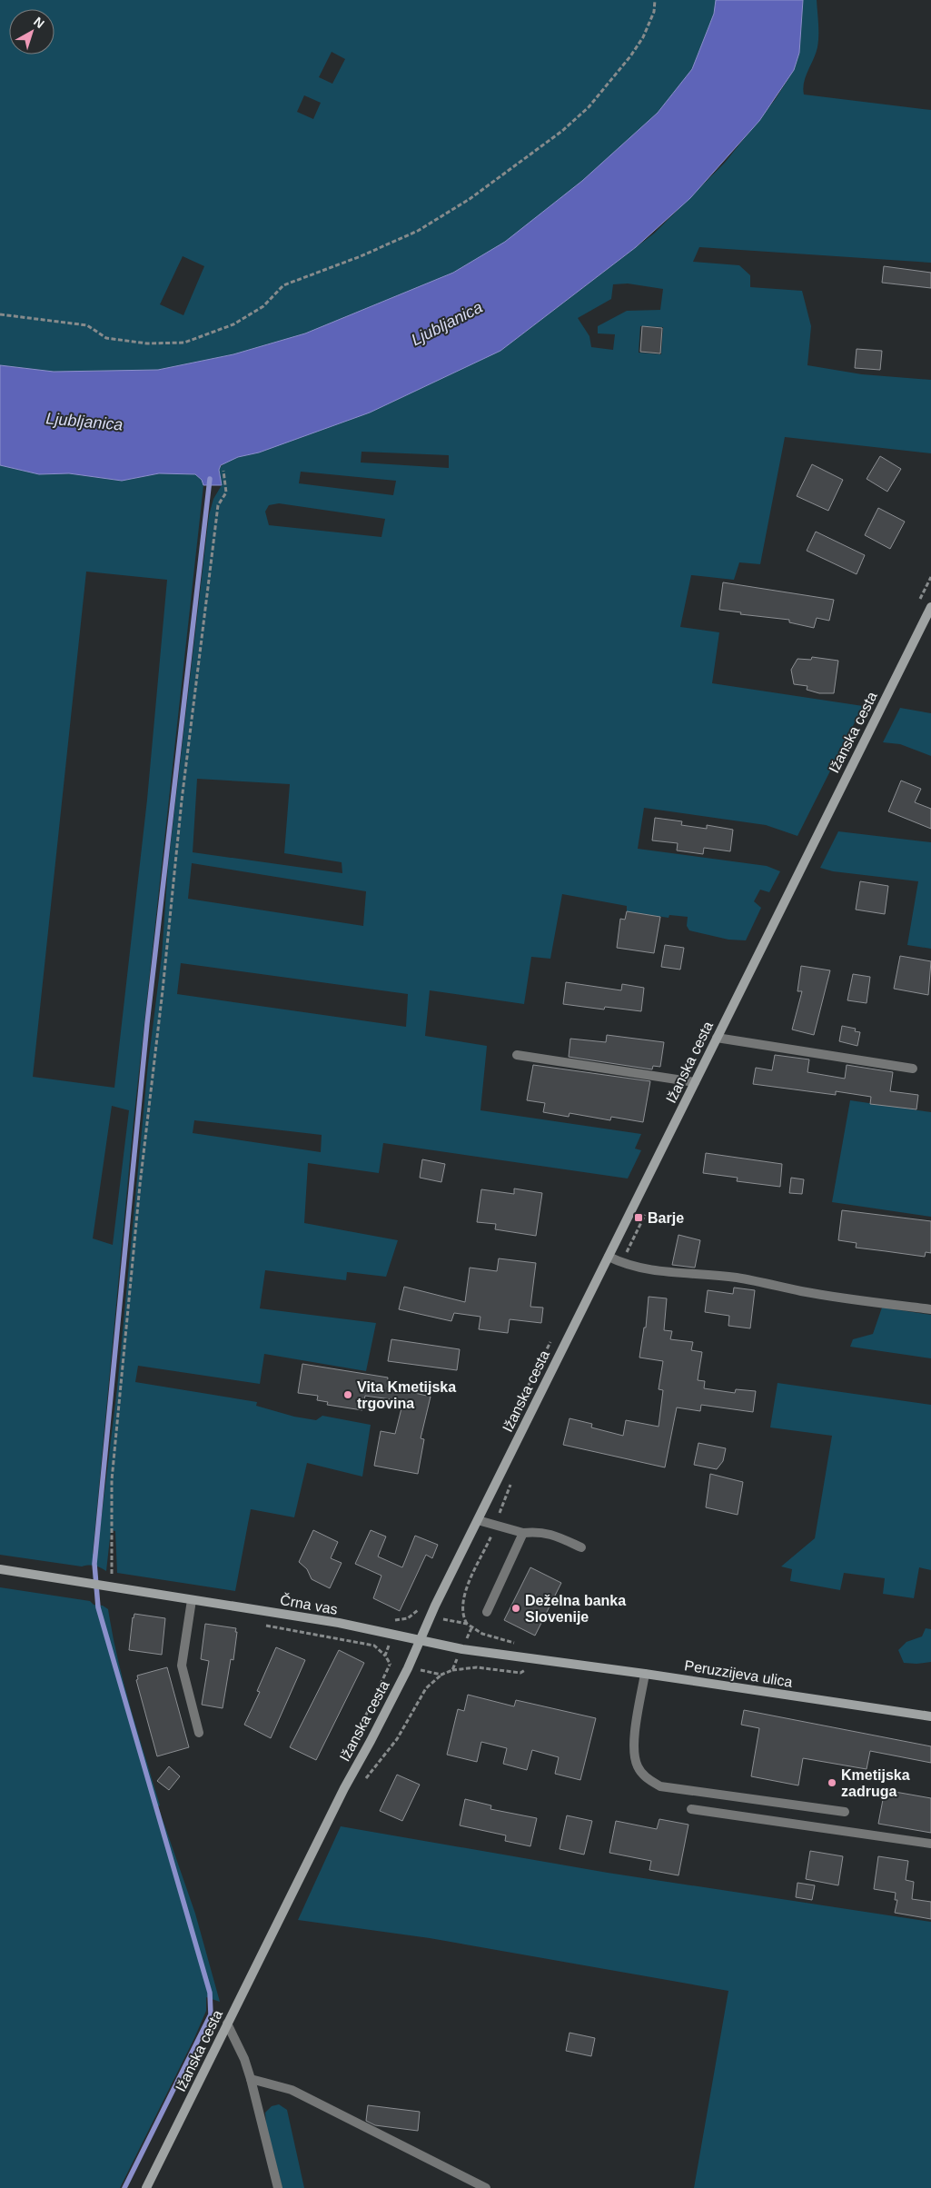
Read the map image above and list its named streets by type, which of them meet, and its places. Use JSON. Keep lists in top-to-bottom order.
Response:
{
  "streets": {
    "street": ["Ižanska cesta", "Črna vas", "Peruzzijeva ulica"]
  },
  "crossings": [
    ["Ižanska cesta", "Črna vas"],
    ["Ižanska cesta", "Peruzzijeva ulica"],
    ["Črna vas", "Peruzzijeva ulica"]
  ],
  "water": ["Ljubljanica"],
  "places": {
    "transit": ["Barje"],
    "other": ["Vita Kmetijska trgovina", "Deželna banka Slovenije", "Kmetijska zadruga"]
  },
  "north": "top right"
}
